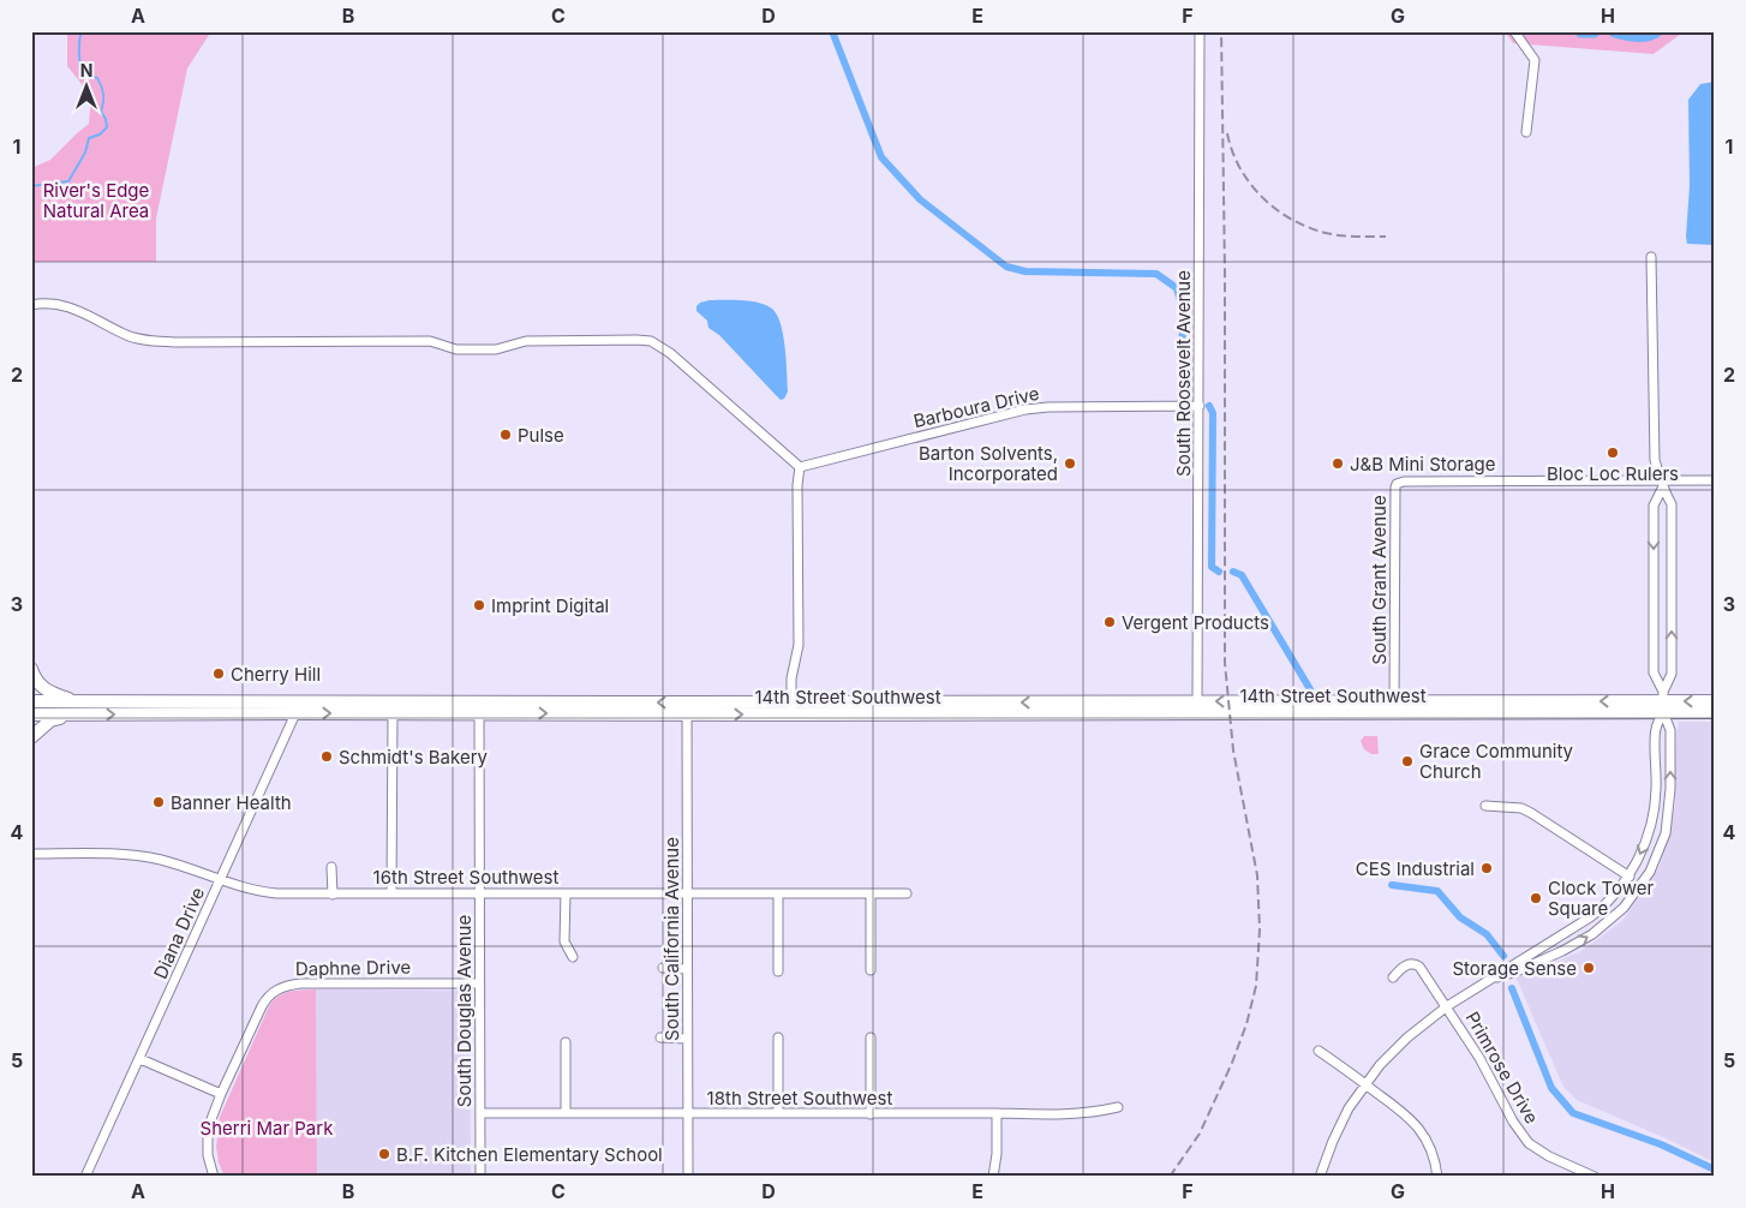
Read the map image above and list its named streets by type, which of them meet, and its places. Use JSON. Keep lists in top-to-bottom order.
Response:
{
  "streets": {
    "main road": ["14th Street Southwest"],
    "street": [
      "South Roosevelt Avenue",
      "Barboura Drive",
      "South Grant Avenue",
      "16th Street Southwest",
      "Diana Drive",
      "South California Avenue",
      "Daphne Drive",
      "South Douglas Avenue",
      "Primrose Drive",
      "18th Street Southwest"
    ]
  },
  "crossings": [
    ["South Roosevelt Avenue", "Barboura Drive"],
    ["South Roosevelt Avenue", "14th Street Southwest"],
    ["South Grant Avenue", "14th Street Southwest"],
    ["14th Street Southwest", "Diana Drive"],
    ["14th Street Southwest", "South California Avenue"],
    ["14th Street Southwest", "South Douglas Avenue"],
    ["16th Street Southwest", "Diana Drive"],
    ["16th Street Southwest", "South California Avenue"],
    ["16th Street Southwest", "South Douglas Avenue"],
    ["South California Avenue", "18th Street Southwest"],
    ["Daphne Drive", "South Douglas Avenue"],
    ["South Douglas Avenue", "18th Street Southwest"]
  ],
  "parks": ["River's Edge Natural Area", "Sherri Mar Park"],
  "places": [
    "Pulse",
    "Bloc Loc Rulers",
    "Barton Solvents, Incorporated",
    "J&B Mini Storage",
    "Imprint Digital",
    "Vergent Products",
    "Cherry Hill",
    "Schmidt's Bakery",
    "Grace Community Church",
    "Banner Health",
    "CES Industrial",
    "Clock Tower Square",
    "Storage Sense",
    "B.F. Kitchen Elementary School"
  ],
  "north": "top",
  "grid": {
    "columns": [
      "A",
      "B",
      "C",
      "D",
      "E",
      "F",
      "G",
      "H"
    ],
    "rows": [
      "1",
      "2",
      "3",
      "4",
      "5"
    ]
  }
}
